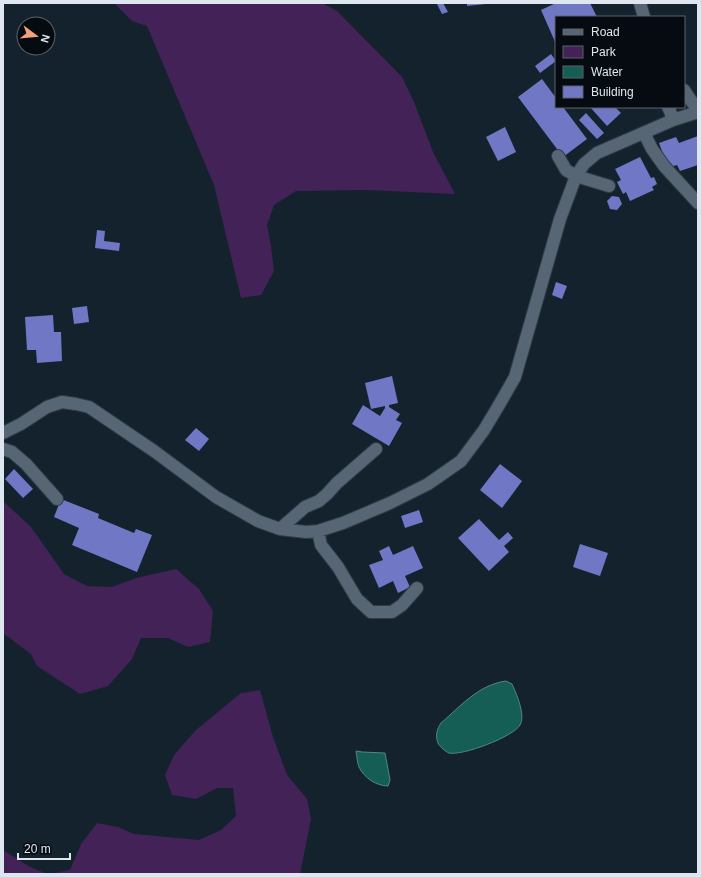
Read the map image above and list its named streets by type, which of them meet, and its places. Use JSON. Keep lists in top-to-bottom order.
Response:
{
  "legend": [
    "Road",
    "Park",
    "Water",
    "Building"
  ],
  "scale_bar": "20 m",
  "north": "right"
}
